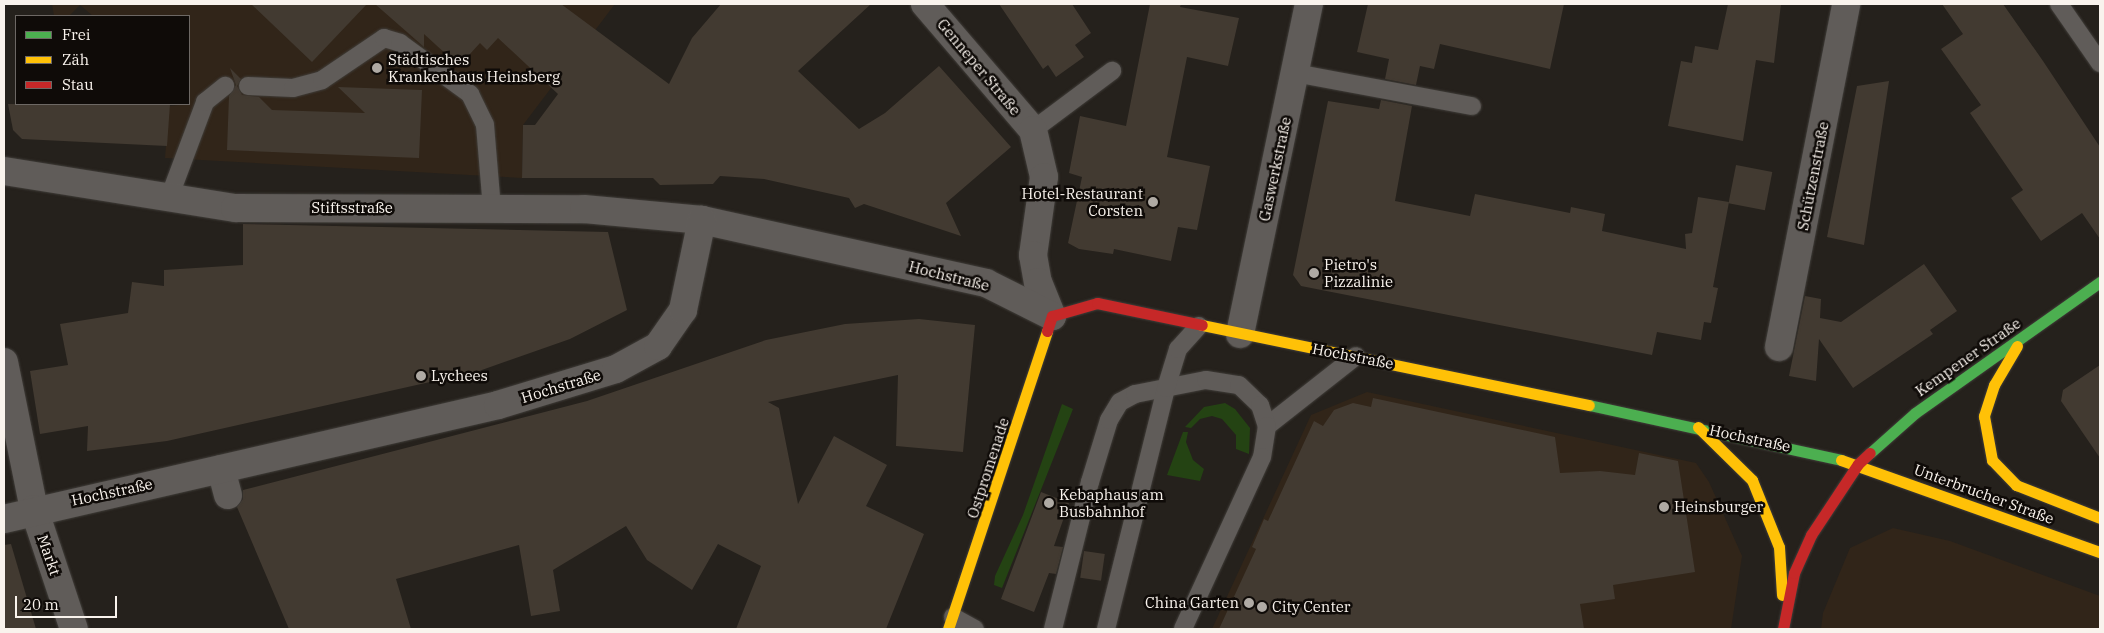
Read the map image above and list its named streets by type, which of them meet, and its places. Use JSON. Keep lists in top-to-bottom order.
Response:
{
  "streets": {
    "street": [
      "Genneper Straße",
      "Gaswerkstraße",
      "Schützenstraße",
      "Stiftsstraße",
      "Hochstraße",
      "Kempener Straße",
      "Ostpromenade",
      "Unterbrucher Straße",
      "Markt"
    ]
  },
  "crossings": [
    ["Genneper Straße", "Hochstraße"],
    ["Genneper Straße", "Ostpromenade"],
    ["Gaswerkstraße", "Hochstraße"],
    ["Stiftsstraße", "Hochstraße"],
    ["Hochstraße", "Kempener Straße"],
    ["Hochstraße", "Ostpromenade"],
    ["Hochstraße", "Unterbrucher Straße"],
    ["Hochstraße", "Markt"],
    ["Kempener Straße", "Unterbrucher Straße"]
  ],
  "places": [
    "Städtisches Krankenhaus Heinsberg",
    "Hotel-Restaurant Corsten",
    "Pietro's Pizzalinie",
    "Lychees",
    "Kebaphaus am Busbahnhof",
    "Heinsburger",
    "China Garten",
    "City Center"
  ],
  "legend": ["Frei", "Zäh", "Stau"],
  "scale_bar": "20 m"
}
